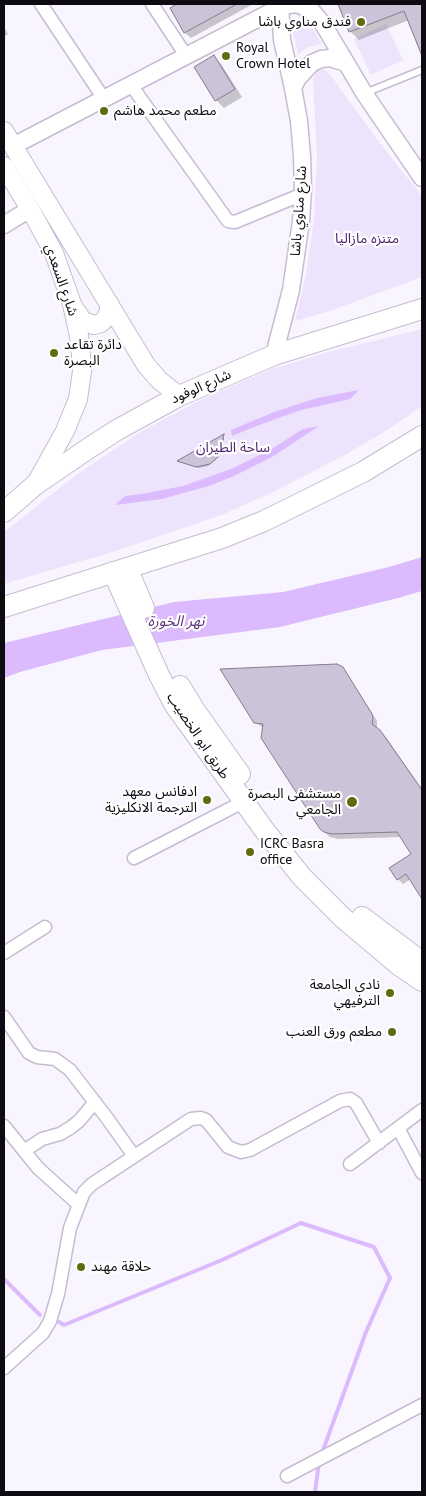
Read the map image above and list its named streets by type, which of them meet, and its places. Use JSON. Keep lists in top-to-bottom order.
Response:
{
  "streets": {
    "main road": ["شارع السعدي", "شارع الوفود", "طريق ابو الخصيب"],
    "street": ["شارع مناوي باشا"]
  },
  "crossings": [
    ["شارع مناوي باشا", "شارع الوفود"],
    ["شارع السعدي", "شارع الوفود"]
  ],
  "water": ["نهر الخورة"],
  "parks": ["متنزه مازاليا", "ساحة الطيران"],
  "places": [
    "فندق مناوي باشا",
    "Royal Crown Hotel",
    "مطعم محمد هاشم",
    "دائرة تقاعد البصرة",
    "ادفانس معهد الترجمة الانكليزية",
    "مستشفى البصرة الجامعي",
    "ICRC Basra office",
    "نادي الجامعة الترفيهي",
    "مطعم ورق العنب",
    "حلاقة مهند"
  ]
}
